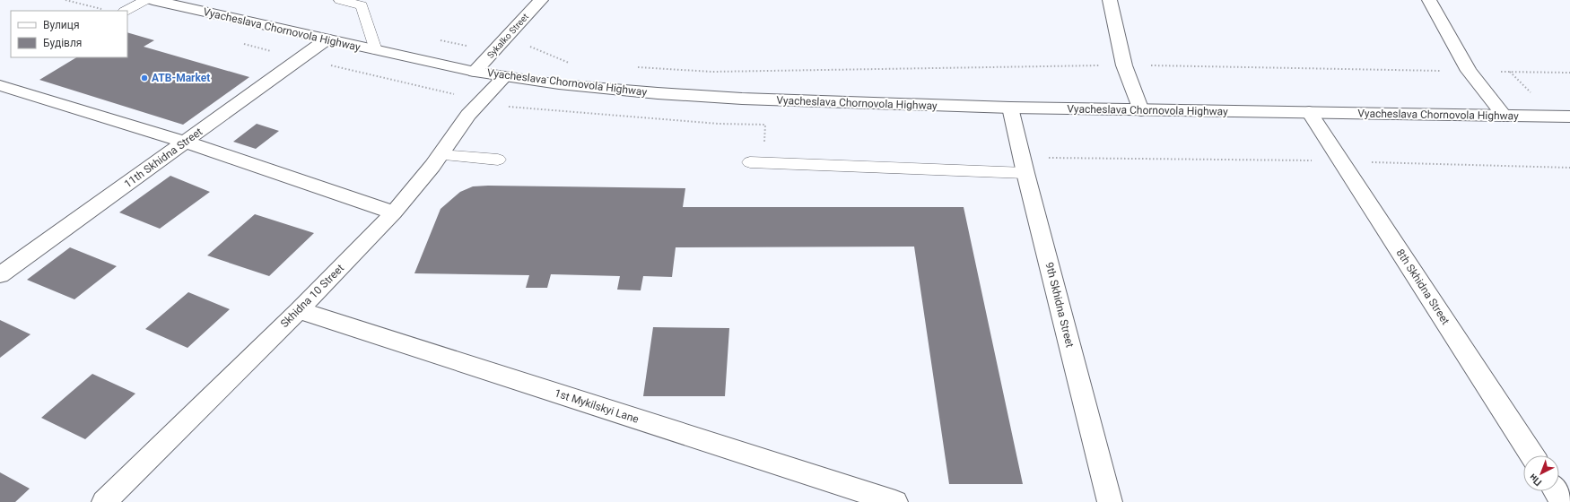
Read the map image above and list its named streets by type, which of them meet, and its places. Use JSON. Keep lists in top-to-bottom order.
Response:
{
  "streets": {
    "street": [
      "Vyacheslava Chornovola Highway",
      "Sykalko Street",
      "11th Skhidna Street",
      "8th Skhidna Street",
      "Skhidna 10 Street",
      "9th Skhidna Street",
      "1st Mykilskyi Lane"
    ]
  },
  "crossings": [
    ["Vyacheslava Chornovola Highway", "Sykalko Street"],
    ["Vyacheslava Chornovola Highway", "11th Skhidna Street"],
    ["Vyacheslava Chornovola Highway", "8th Skhidna Street"],
    ["Vyacheslava Chornovola Highway", "Skhidna 10 Street"],
    ["Vyacheslava Chornovola Highway", "9th Skhidna Street"],
    ["Skhidna 10 Street", "1st Mykilskyi Lane"]
  ],
  "places": ["ATB-Market"],
  "legend": ["Вулиця", "Будівля"],
  "north": "bottom left"
}
